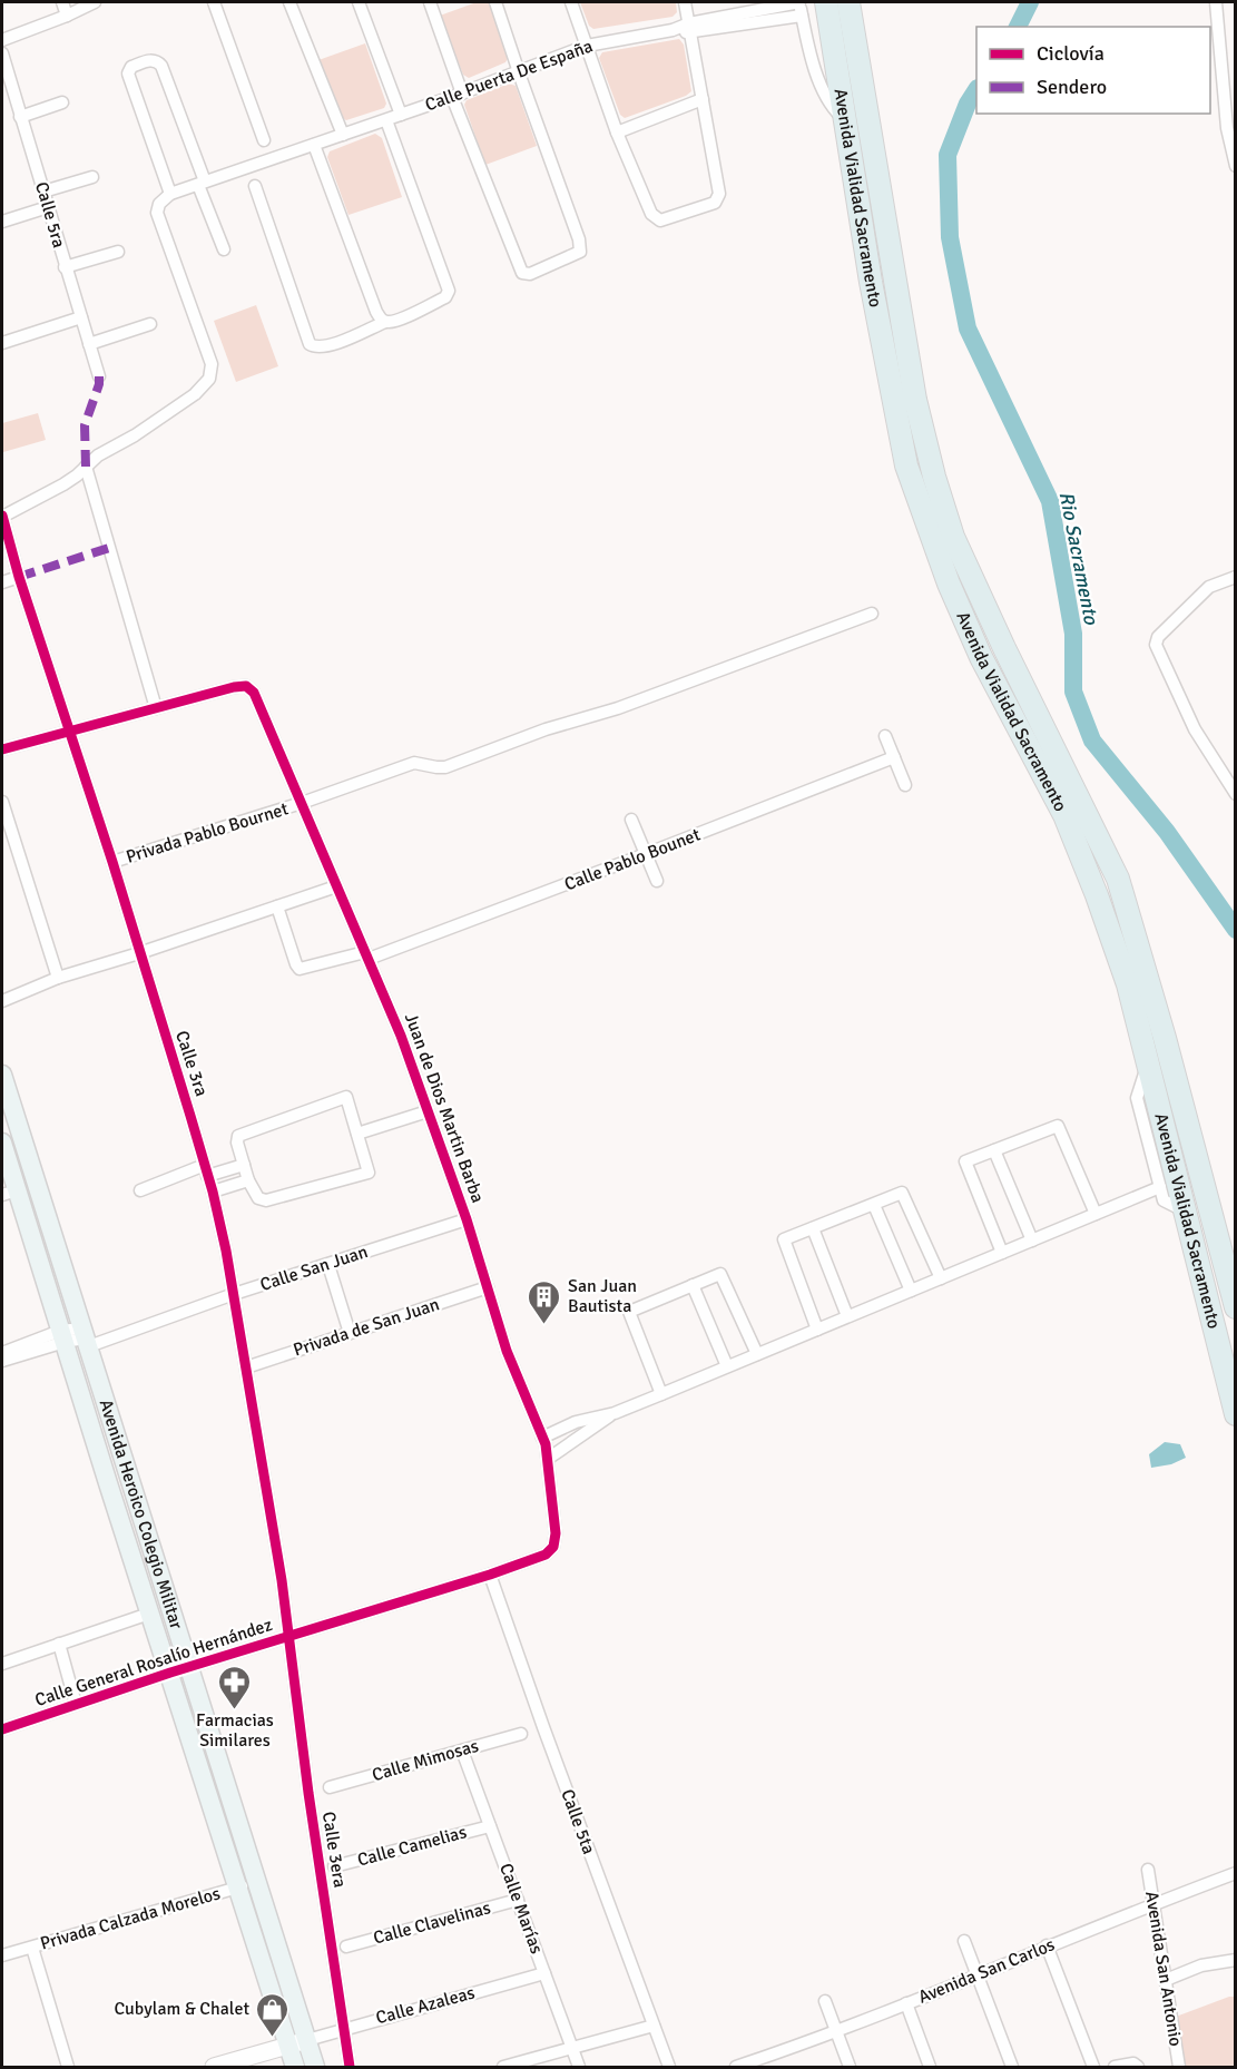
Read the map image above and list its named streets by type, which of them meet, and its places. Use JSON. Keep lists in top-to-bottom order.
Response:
{
  "streets": {
    "highway": ["Avenida Vialidad Sacramento"],
    "main road": ["Avenida Heroico Colegio Militar"],
    "street": [
      "Calle Puerta De España",
      "Calle 5ra",
      "Privada Pablo Bournet",
      "Calle Pablo Bounet",
      "Calle 3ra",
      "Juan de Dios Martin Barba",
      "Calle San Juan",
      "Privada de San Juan",
      "Calle General Rosalío Hernández",
      "Calle Mimosas",
      "Calle 5ta",
      "Calle Camelias",
      "Calle 3era",
      "Calle Marías",
      "Privada Calzada Morelos",
      "Calle Clavelinas",
      "Avenida San Antonio",
      "Avenida San Carlos",
      "Calle Azaleas"
    ]
  },
  "crossings": [
    ["Privada Pablo Bournet", "Calle 3ra"],
    ["Privada Pablo Bournet", "Juan de Dios Martin Barba"],
    ["Calle Pablo Bounet", "Juan de Dios Martin Barba"],
    ["Calle 3ra", "Calle San Juan"],
    ["Calle 3ra", "Privada de San Juan"],
    ["Calle 3ra", "Calle General Rosalío Hernández"],
    ["Calle 3ra", "Calle 3era"],
    ["Juan de Dios Martin Barba", "Calle San Juan"],
    ["Juan de Dios Martin Barba", "Privada de San Juan"],
    ["Juan de Dios Martin Barba", "Calle General Rosalío Hernández"],
    ["Calle San Juan", "Avenida Heroico Colegio Militar"],
    ["Avenida Heroico Colegio Militar", "Calle General Rosalío Hernández"],
    ["Avenida Heroico Colegio Militar", "Privada Calzada Morelos"],
    ["Avenida Heroico Colegio Militar", "Calle Azaleas"],
    ["Calle General Rosalío Hernández", "Calle 5ta"],
    ["Calle General Rosalío Hernández", "Calle 3era"],
    ["Calle Mimosas", "Calle Marías"],
    ["Calle Camelias", "Calle Marías"],
    ["Calle 3era", "Calle Azaleas"],
    ["Calle Marías", "Calle Clavelinas"],
    ["Calle Marías", "Calle Azaleas"],
    ["Avenida San Antonio", "Avenida San Carlos"]
  ],
  "water": ["Rio Sacramento"],
  "places": {
    "building": ["San Juan Bautista"],
    "pharmacy": ["Farmacias Similares"],
    "shop": ["Cubylam & Chalet"]
  },
  "legend": ["Ciclovía", "Sendero"]
}
